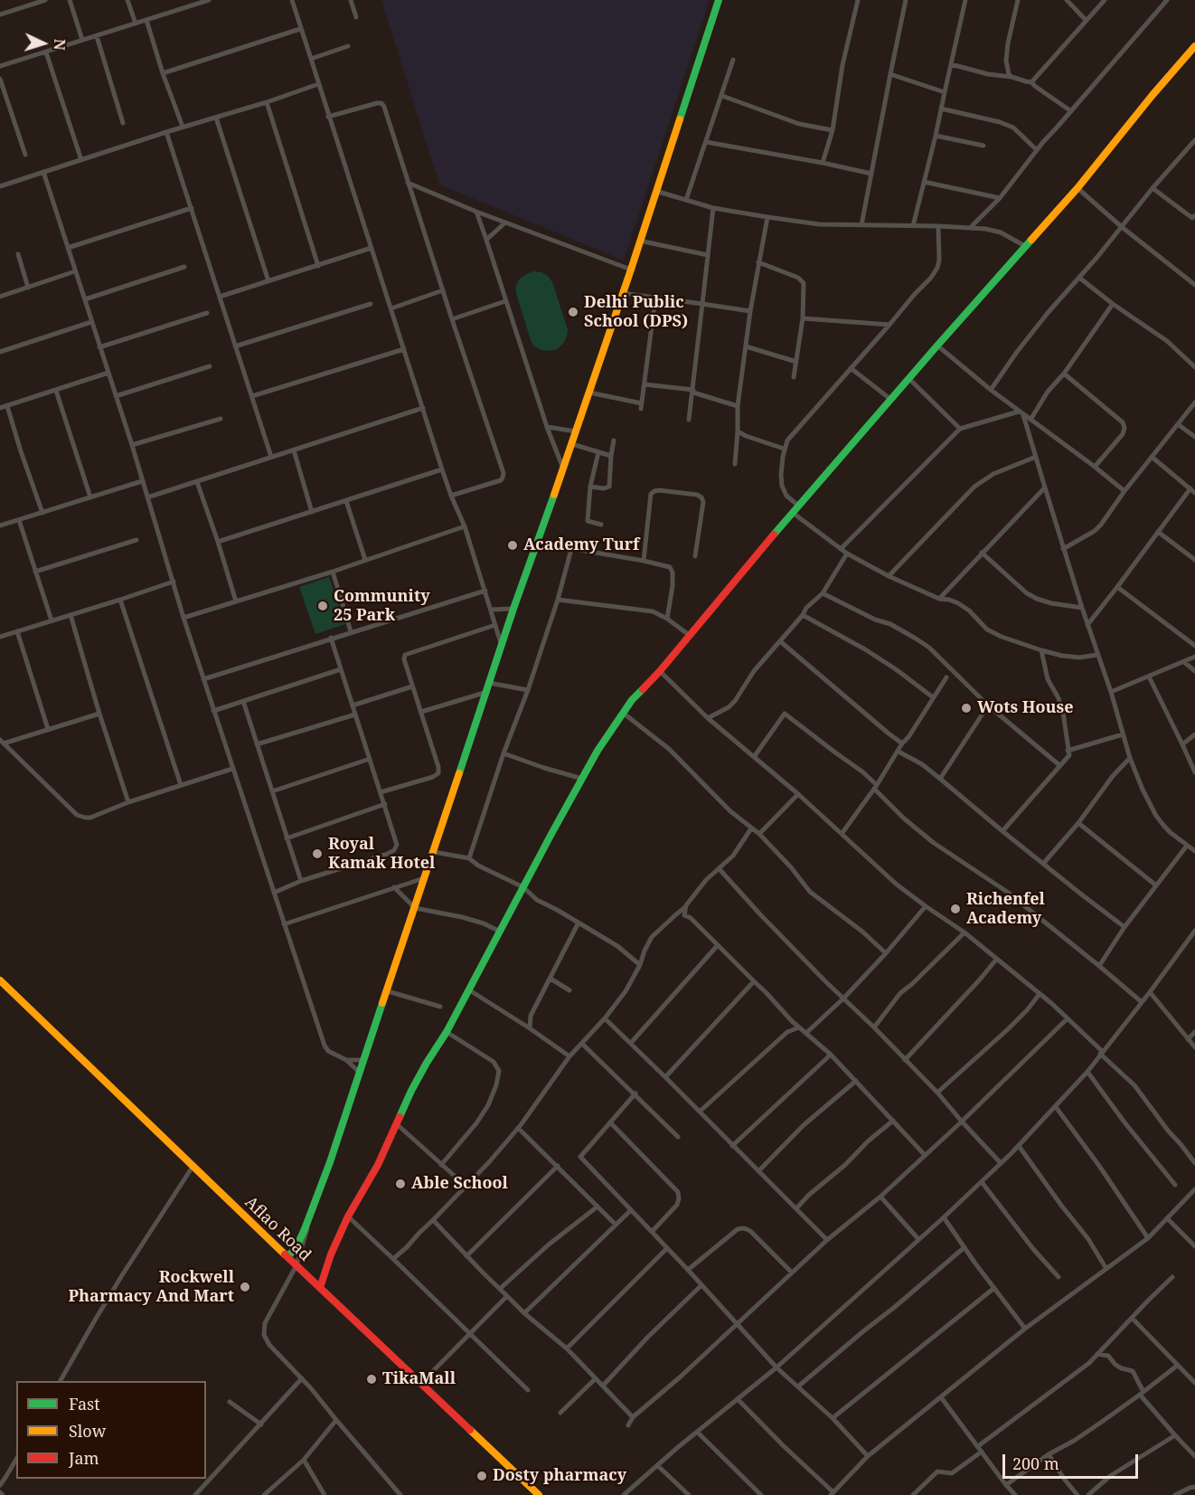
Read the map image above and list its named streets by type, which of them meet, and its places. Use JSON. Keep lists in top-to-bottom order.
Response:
{
  "streets": {
    "main road": ["Aflao Road"]
  },
  "places": [
    "Delhi Public School (DPS)",
    "Academy Turf",
    "Community 25 Park",
    "Wots House",
    "Royal Kamak Hotel",
    "Richenfel Academy",
    "Able School",
    "Rockwell Pharmacy And Mart",
    "TikaMall",
    "Dosty pharmacy"
  ],
  "legend": ["Fast", "Slow", "Jam"],
  "scale_bar": "200 m",
  "north": "right"
}
